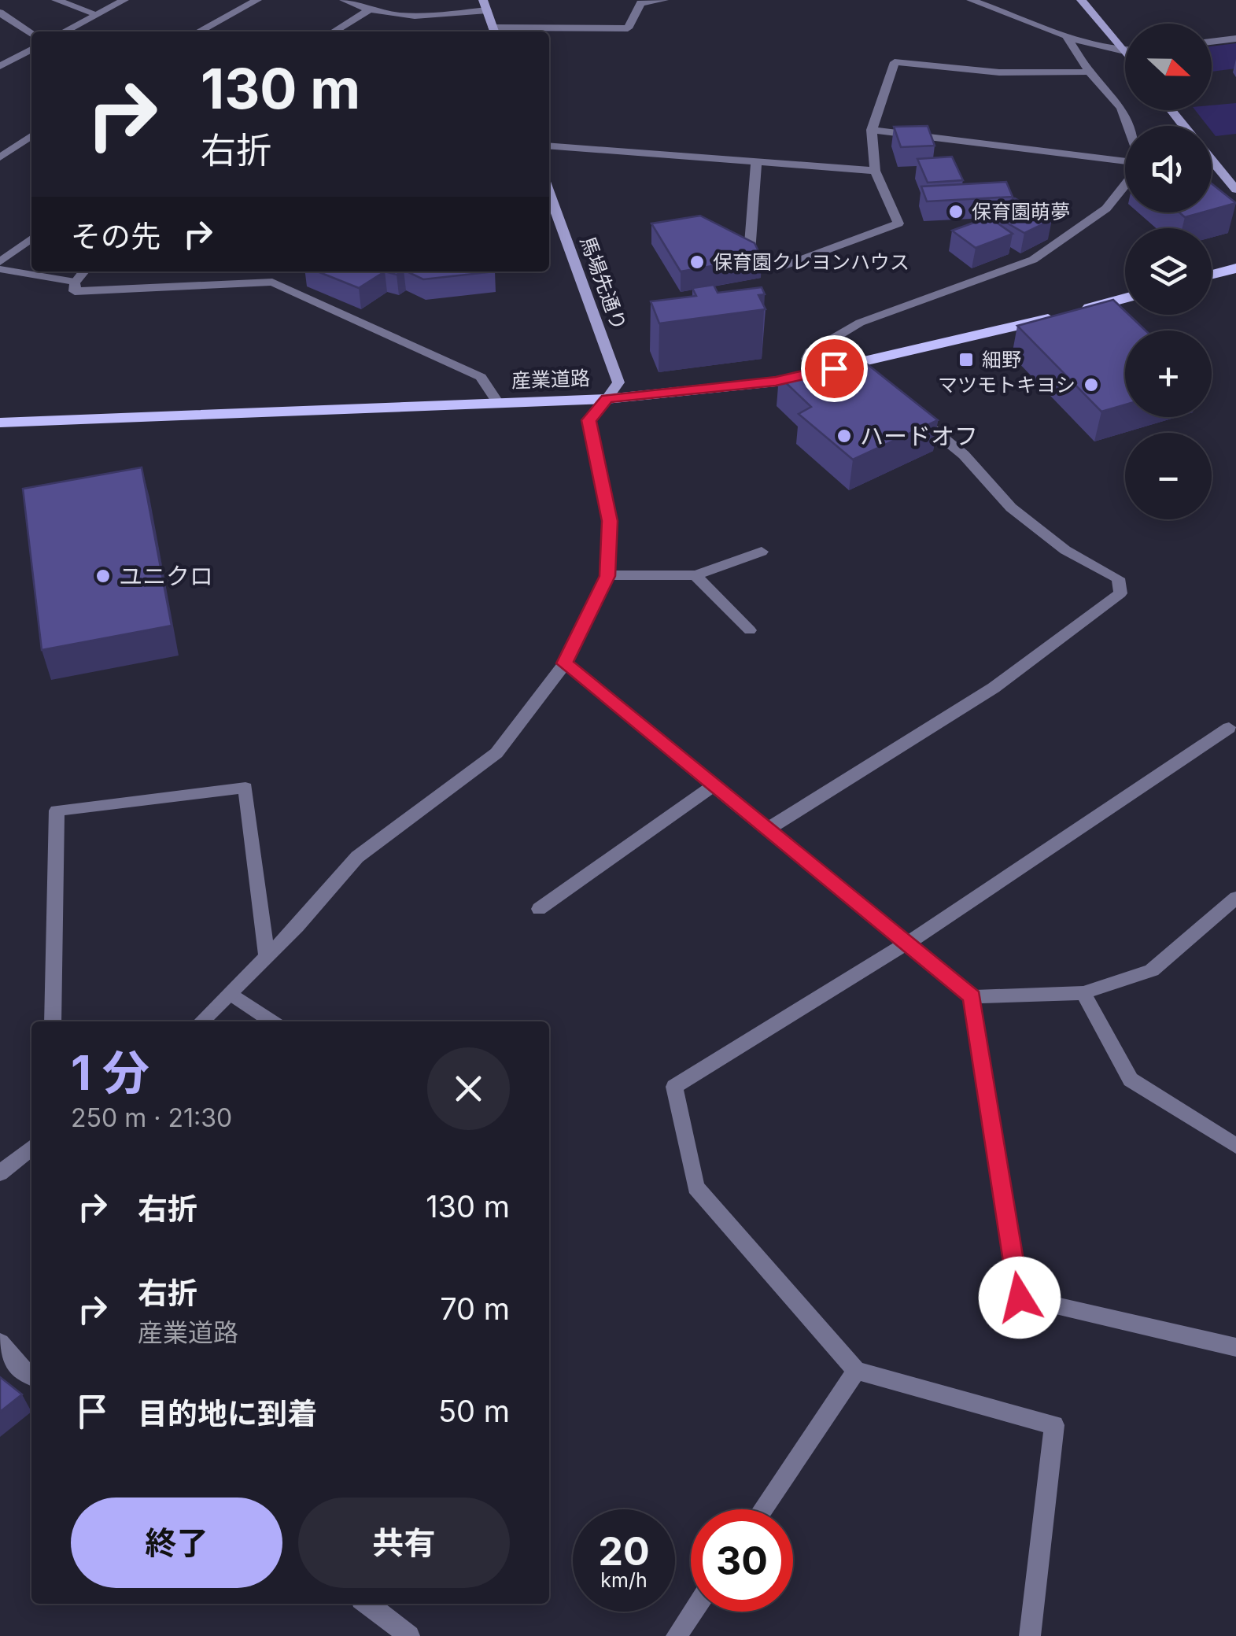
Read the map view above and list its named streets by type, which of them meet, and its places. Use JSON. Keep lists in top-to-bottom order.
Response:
{
  "streets": {
    "main road": ["産業道路"],
    "street": ["馬場先通り"]
  },
  "crossings": [
    ["馬場先通り", "産業道路"]
  ],
  "places": {
    "other": [
      "保育園萌夢",
      "保育園クレヨンハウス",
      "マツモトキヨシ",
      "ハードオフ",
      "ユニクロ"
    ],
    "transit": ["細野"]
  },
  "north": "right",
  "page": {
    "map_buttons": ["+", "−"],
    "turn": ["130 m", "右折"],
    "then": "その先",
    "heading": ["1 分", "250 m · 21:30"],
    "list": [
      {
        "name": "右折",
        "value": "130 m"
      },
      {
        "name": "右折",
        "note": "産業道路",
        "value": "70 m"
      },
      {
        "name": "目的地に到着",
        "value": "50 m"
      }
    ],
    "buttons": ["終了", "共有"],
    "speed": "20 km/h",
    "limit": "30"
  }
}
